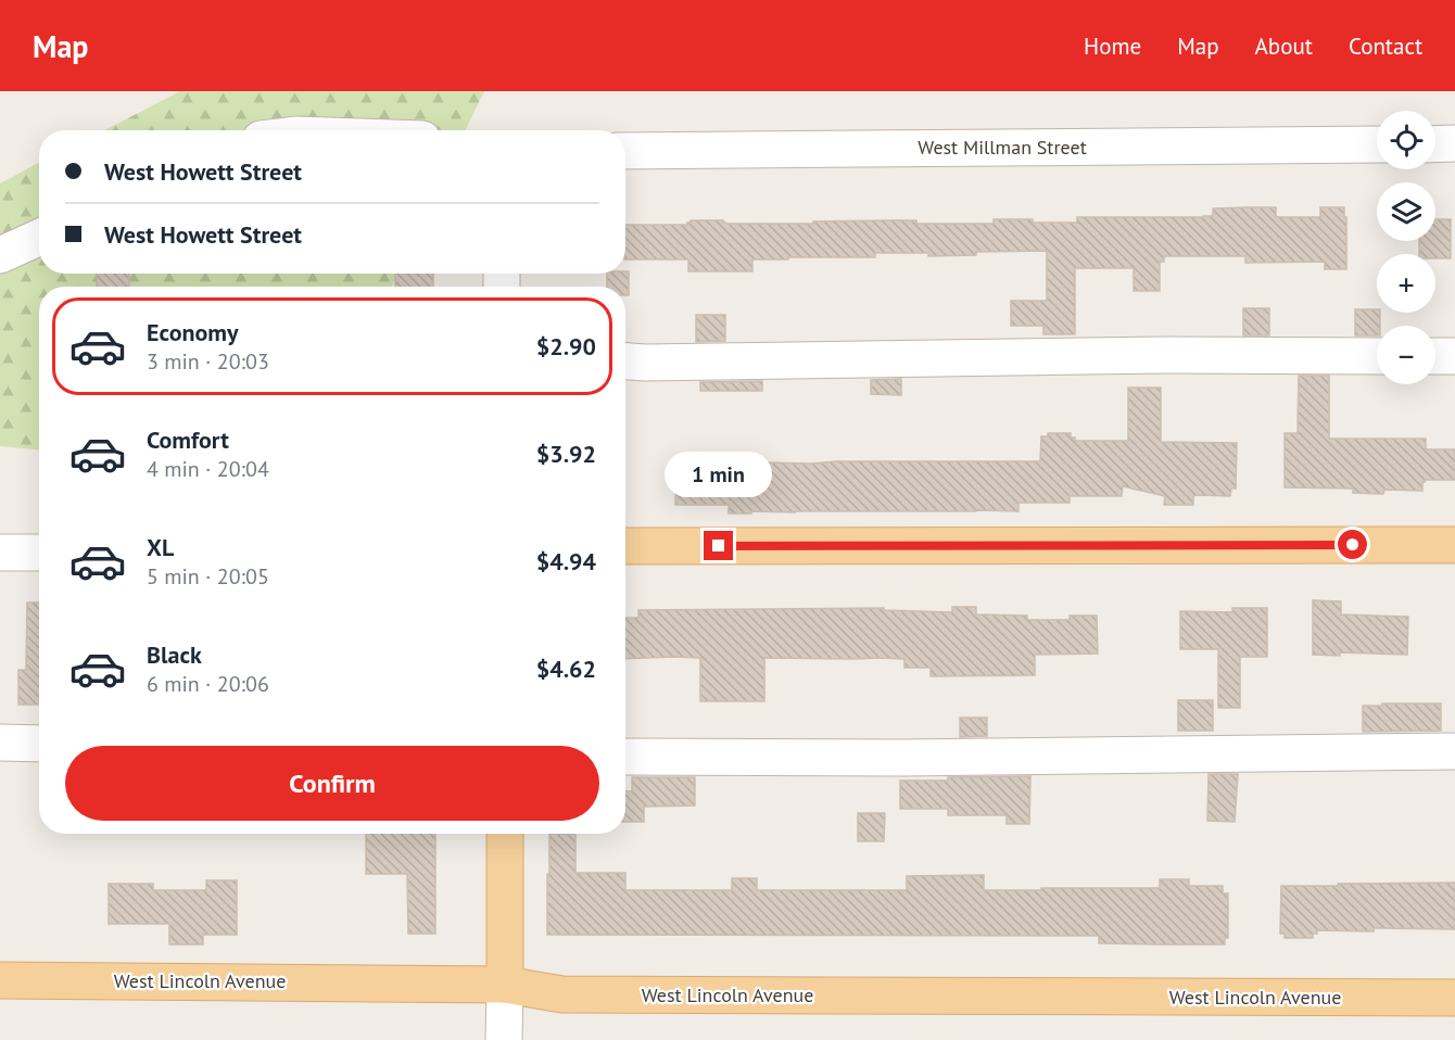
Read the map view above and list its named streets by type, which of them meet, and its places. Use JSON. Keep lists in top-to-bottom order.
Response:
{
  "streets": {
    "main road": ["West Lincoln Avenue"],
    "street": ["West Millman Street"]
  },
  "page": {
    "header": "Map",
    "nav": [
      "Home",
      "Map",
      "About",
      "Contact"
    ],
    "map_buttons": ["+", "−"],
    "banner": ["West Howett Street", "West Howett Street"],
    "list": [
      {
        "name": "Economy",
        "note": "3 min · 20:03",
        "value": "$2.90"
      },
      {
        "name": "Comfort",
        "note": "4 min · 20:04",
        "value": "$3.92"
      },
      {
        "name": "XL",
        "note": "5 min · 20:05",
        "value": "$4.94"
      },
      {
        "name": "Black",
        "note": "6 min · 20:06",
        "value": "$4.62"
      }
    ],
    "bubble": "1 min",
    "buttons": "Confirm"
  }
}
